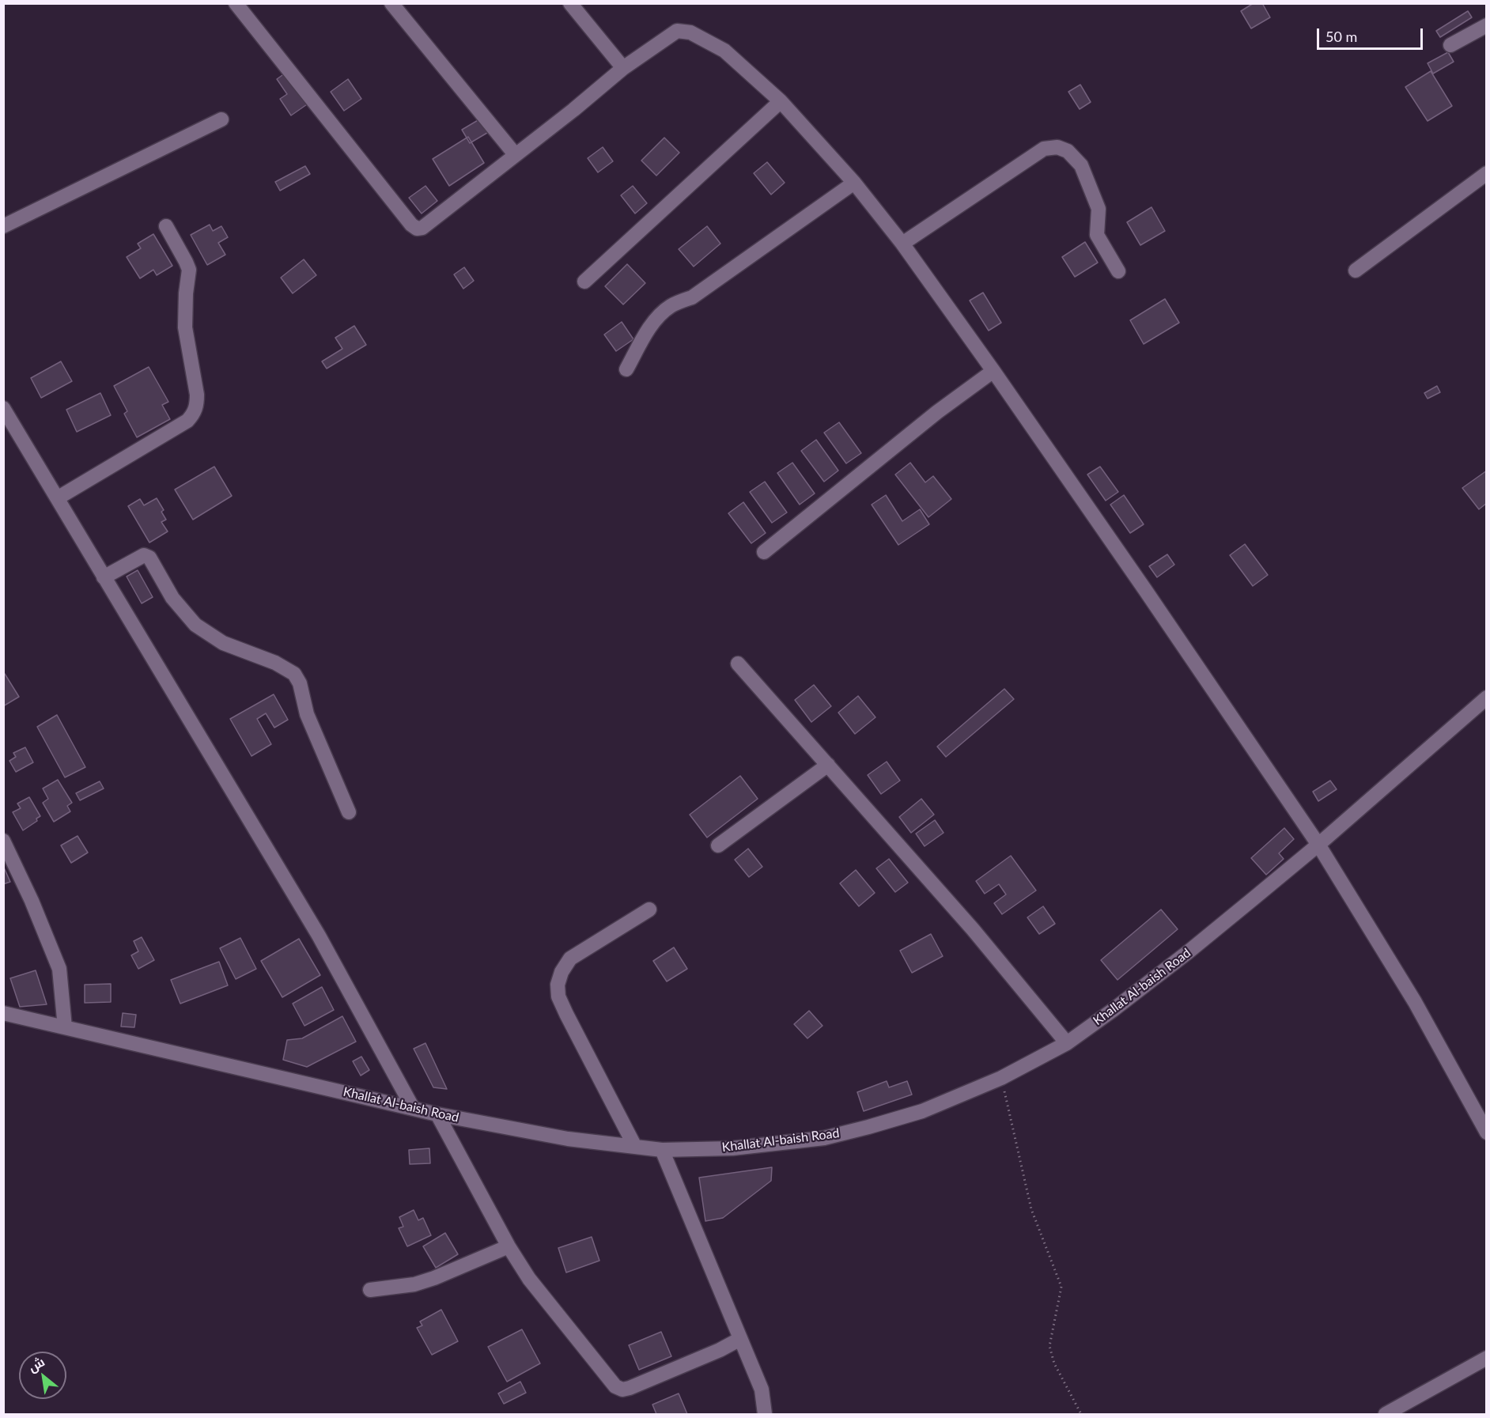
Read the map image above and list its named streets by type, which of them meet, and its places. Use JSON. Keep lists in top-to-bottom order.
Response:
{
  "streets": {
    "street": ["Khallat Al-baish Road"]
  },
  "scale_bar": "50 m",
  "north": "top left"
}
